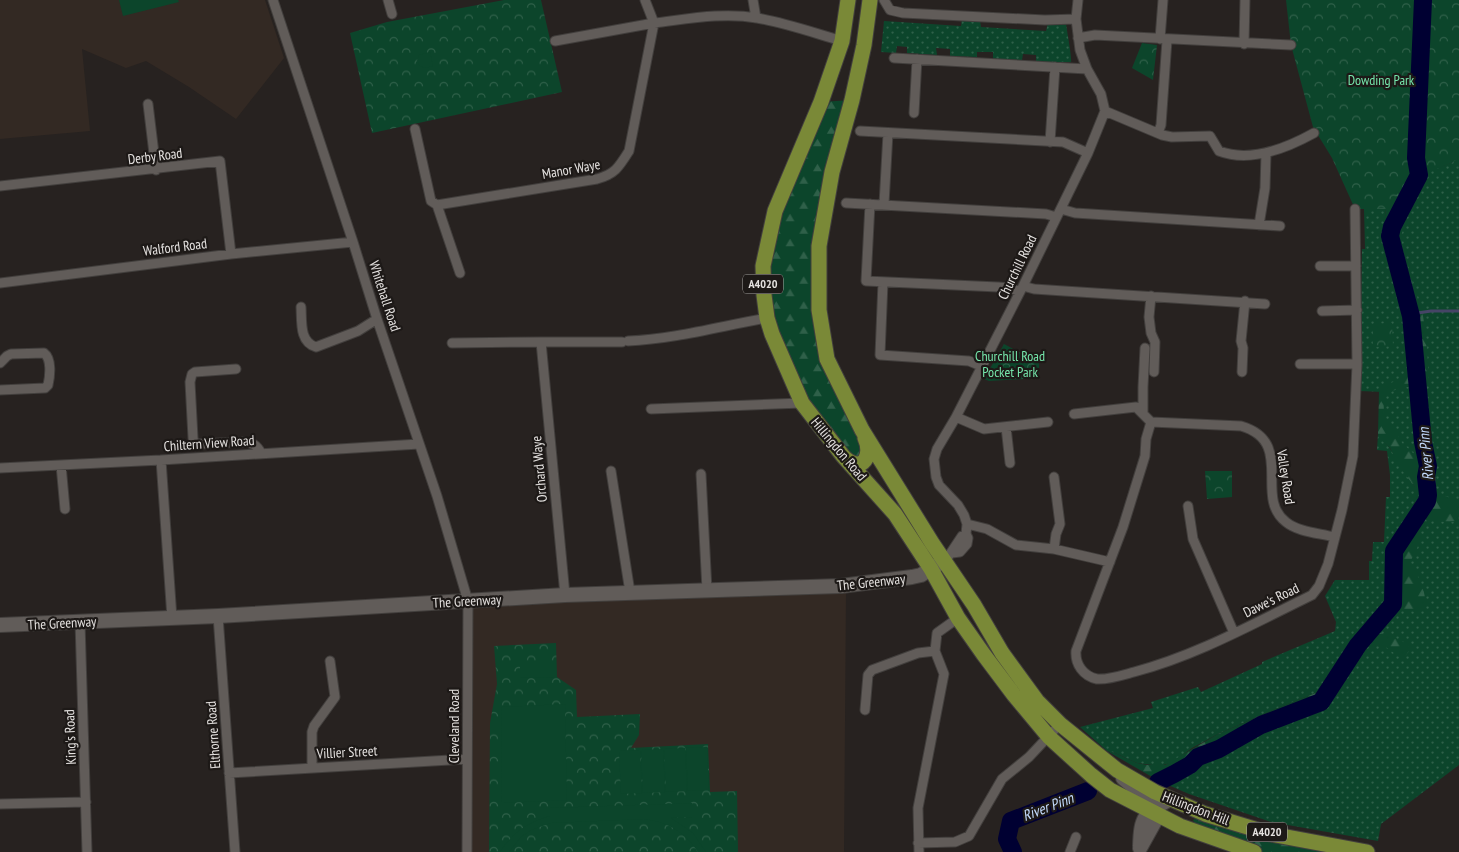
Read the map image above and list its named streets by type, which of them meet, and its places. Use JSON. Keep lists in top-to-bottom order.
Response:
{
  "streets": {
    "main road": ["A4020", "Hillingdon Road", "Hillingdon Hill"],
    "street": [
      "Derby Road",
      "Manor Waye",
      "Walford Road",
      "Churchill Road",
      "Whitehall Road",
      "Chiltern View Road",
      "Orchard Waye",
      "Valley Road",
      "The Greenway",
      "Dawe's Road",
      "Cleveland Road",
      "Elthorne Road",
      "King's Road",
      "Villier Street"
    ]
  },
  "crossings": [
    ["Derby Road", "Walford Road"],
    ["Walford Road", "Whitehall Road"],
    ["A4020", "Hillingdon Road"],
    ["Whitehall Road", "Chiltern View Road"],
    ["Whitehall Road", "The Greenway"],
    ["Whitehall Road", "Cleveland Road"],
    ["Hillingdon Road", "The Greenway"],
    ["Hillingdon Road", "Hillingdon Hill"],
    ["Orchard Waye", "The Greenway"],
    ["Valley Road", "Dawe's Road"],
    ["The Greenway", "Cleveland Road"],
    ["The Greenway", "Elthorne Road"],
    ["The Greenway", "King's Road"],
    ["Cleveland Road", "Villier Street"],
    ["Elthorne Road", "Villier Street"]
  ],
  "water": ["River Pinn"],
  "parks": ["Dowding Park", "Churchill Road Pocket Park"]
}
